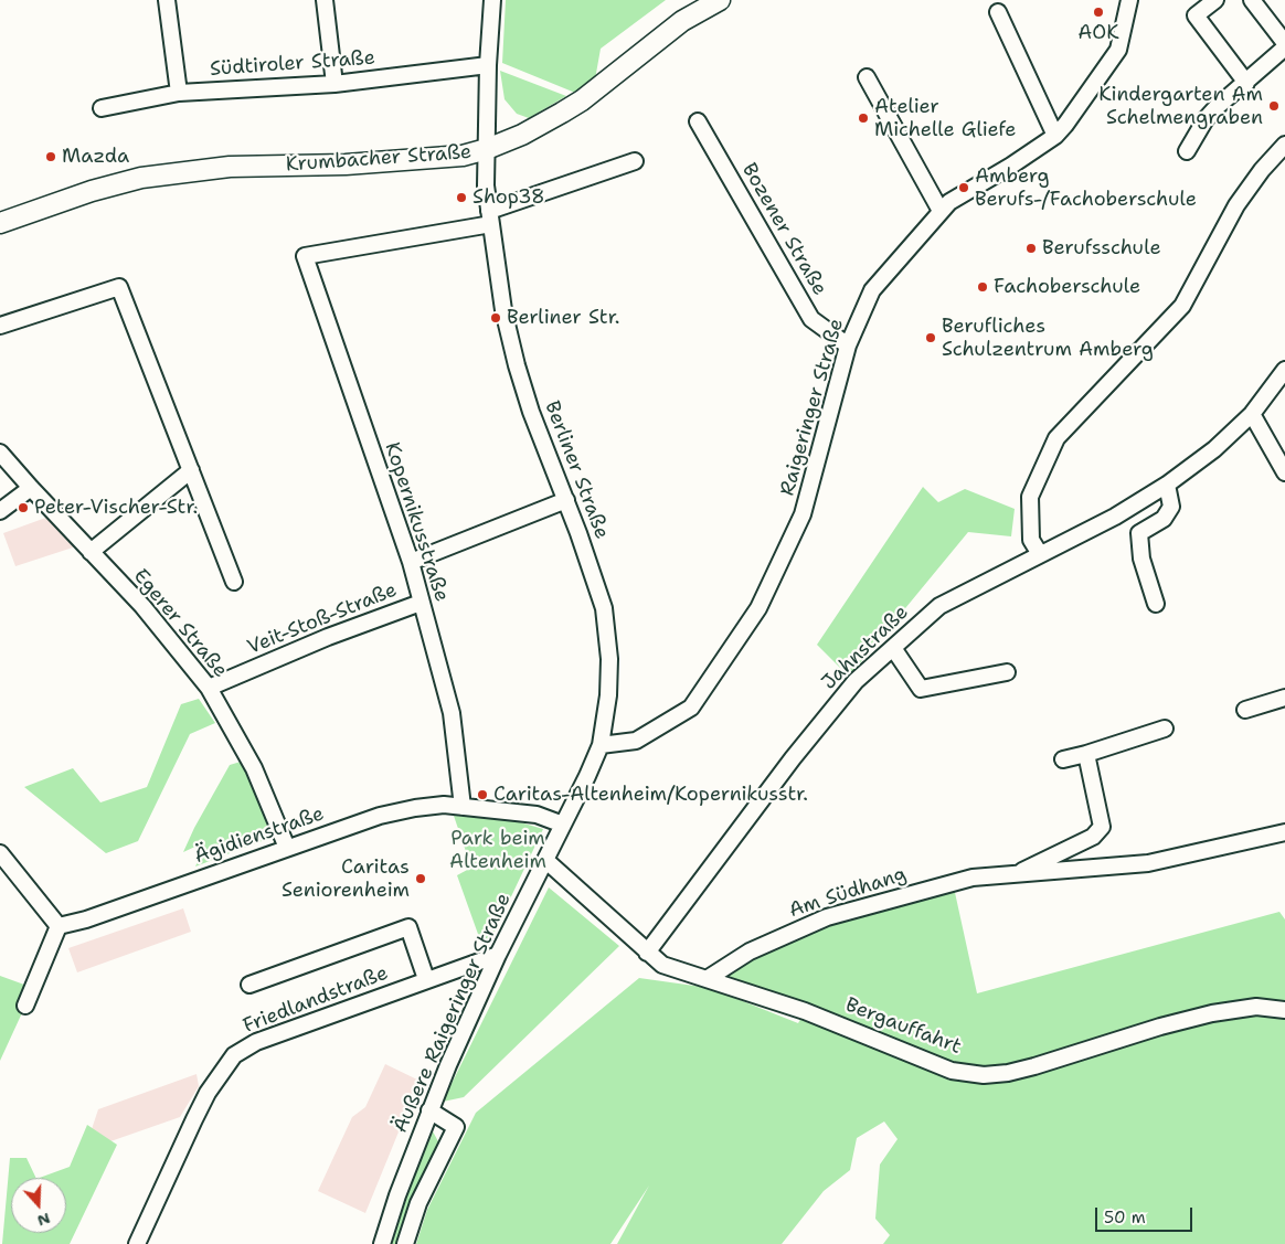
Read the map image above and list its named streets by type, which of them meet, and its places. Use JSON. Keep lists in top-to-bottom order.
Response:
{
  "streets": {
    "main road": ["Krumbacher Straße"],
    "street": [
      "Südtiroler Straße",
      "Bozener Straße",
      "Raigeringer Straße",
      "Berliner Straße",
      "Kopernikusstraße",
      "Veit-Stoß-Straße",
      "Egerer Straße",
      "Jahnstraße",
      "Ägidienstraße",
      "Am Südhang",
      "Friedlandstraße",
      "Äußere Raigeringer Straße",
      "Bergauffahrt"
    ]
  },
  "crossings": [
    ["Südtiroler Straße", "Berliner Straße"],
    ["Krumbacher Straße", "Berliner Straße"],
    ["Bozener Straße", "Raigeringer Straße"],
    ["Raigeringer Straße", "Berliner Straße"],
    ["Raigeringer Straße", "Äußere Raigeringer Straße"],
    ["Berliner Straße", "Kopernikusstraße"],
    ["Berliner Straße", "Äußere Raigeringer Straße"],
    ["Kopernikusstraße", "Veit-Stoß-Straße"],
    ["Kopernikusstraße", "Ägidienstraße"],
    ["Veit-Stoß-Straße", "Egerer Straße"],
    ["Egerer Straße", "Ägidienstraße"],
    ["Jahnstraße", "Bergauffahrt"],
    ["Ägidienstraße", "Äußere Raigeringer Straße"],
    ["Am Südhang", "Bergauffahrt"],
    ["Friedlandstraße", "Äußere Raigeringer Straße"],
    ["Äußere Raigeringer Straße", "Bergauffahrt"]
  ],
  "parks": ["Park beim Altenheim"],
  "places": [
    "AOK",
    "Kindergarten Am Schelmengraben",
    "Atelier Michelle Gliefe",
    "Mazda",
    "Amberg Berufs-/Fachoberschule",
    "Shop38",
    "Berufsschule",
    "Fachoberschule",
    "Berliner Str.",
    "Berufliches Schulzentrum Amberg",
    "Peter-Vischer-Str.",
    "Caritas-Altenheim/Kopernikusstr.",
    "Caritas Seniorenheim"
  ],
  "scale_bar": "50 m",
  "north": "bottom"
}
